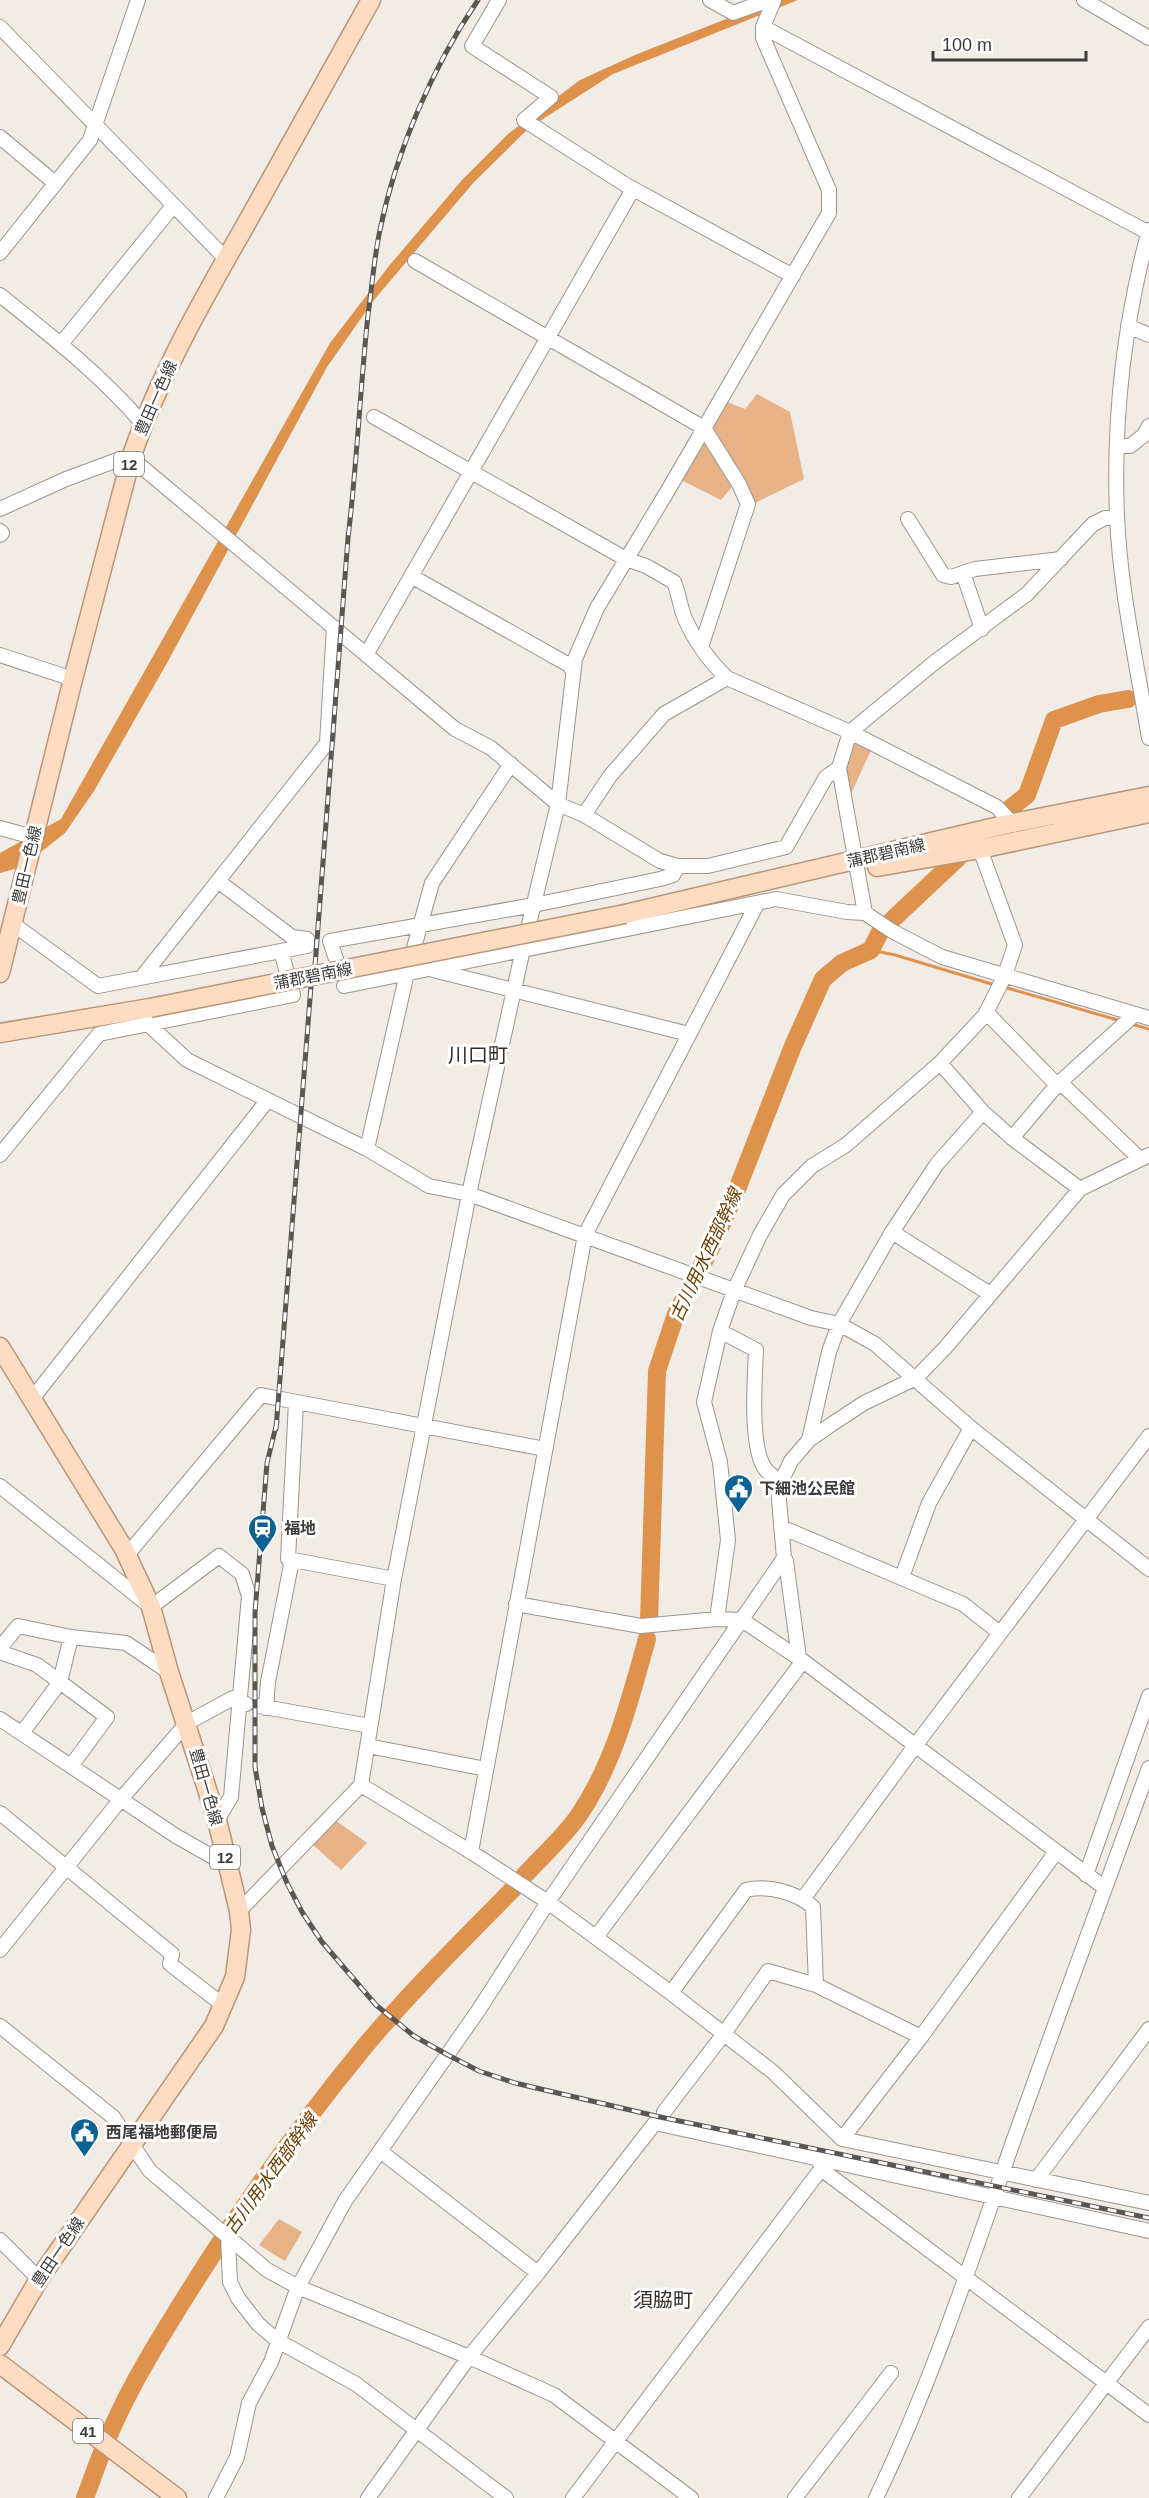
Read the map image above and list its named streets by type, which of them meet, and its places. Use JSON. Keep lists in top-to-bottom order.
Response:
{
  "streets": {
    "main road": [
      "豊田一色線",
      "12",
      "蒲郡碧南線",
      "41"
    ]
  },
  "districts": ["川口町", "須脇町"],
  "water": ["古川用水西部幹線"],
  "places": {
    "public building": ["下細池公民館", "西尾福地郵便局"],
    "station": ["福地"]
  },
  "scale_bar": "100 m"
}
